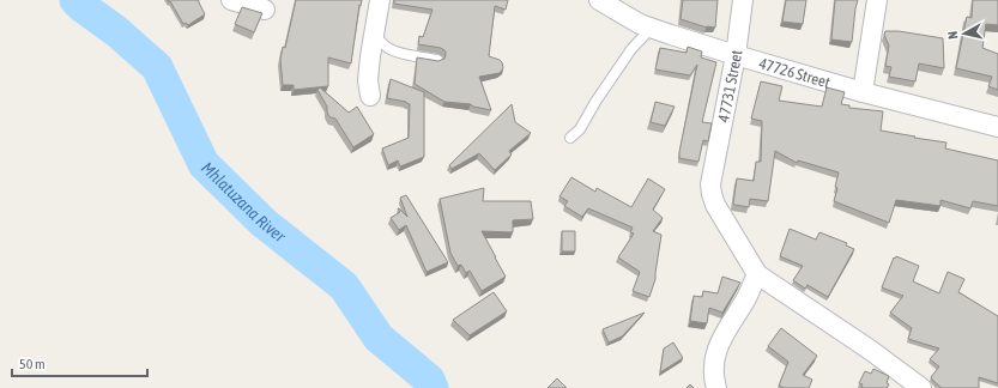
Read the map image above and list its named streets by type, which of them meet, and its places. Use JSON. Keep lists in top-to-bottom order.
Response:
{
  "streets": {
    "street": ["47726 Street", "47731 Street"]
  },
  "crossings": [
    ["47726 Street", "47731 Street"]
  ],
  "water": ["Mhlatuzana River"],
  "scale_bar": "50 m",
  "north": "left"
}
